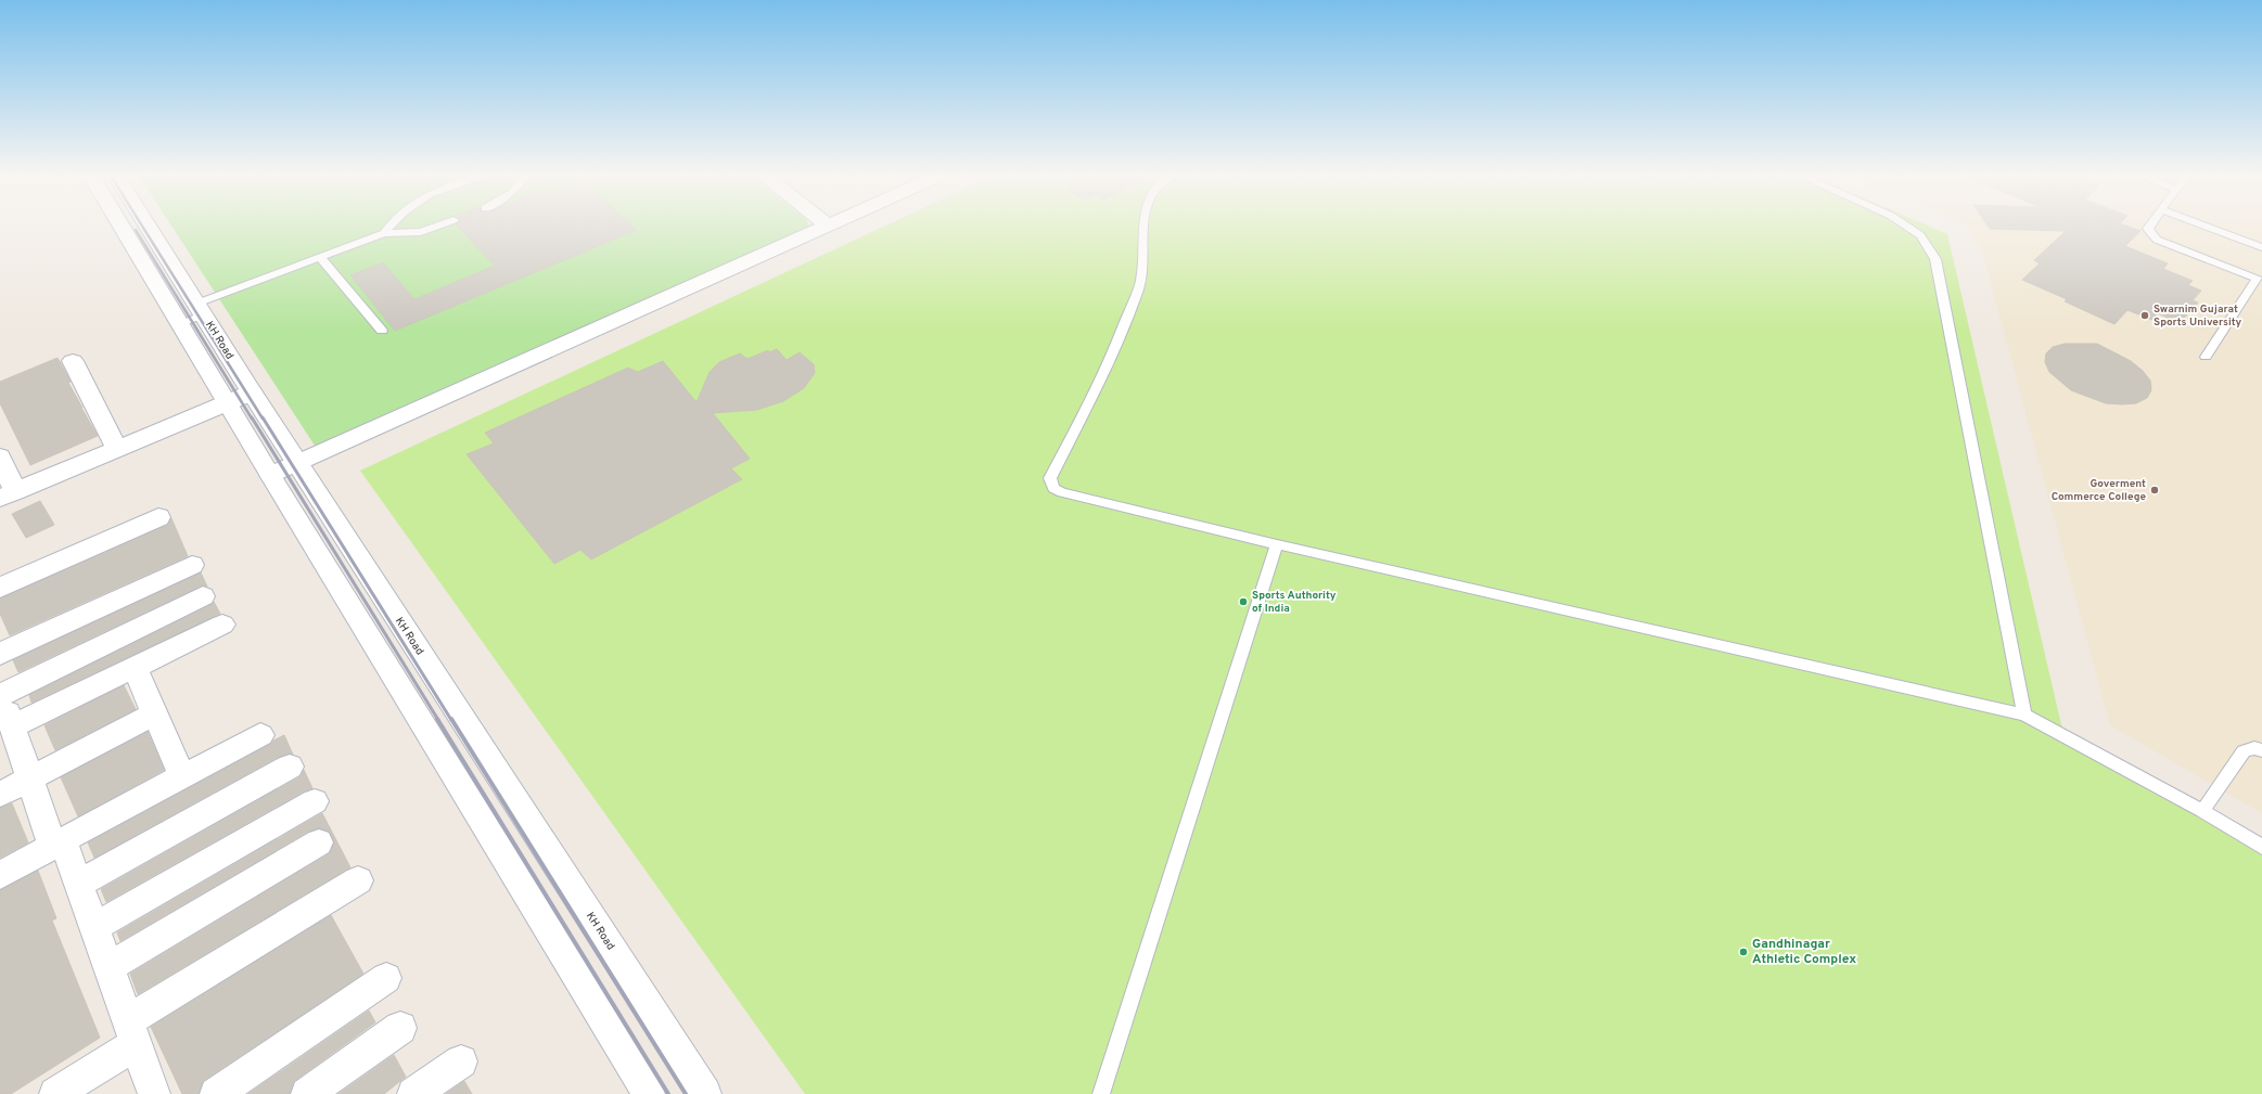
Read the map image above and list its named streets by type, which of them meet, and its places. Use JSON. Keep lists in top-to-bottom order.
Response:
{
  "streets": {
    "street": ["KH Road"]
  },
  "places": [
    "Swarnim Gujarat Sports University",
    "Goverment Commerce College",
    "Sports Authority of India",
    "Gandhinagar Athletic Complex"
  ]
}
